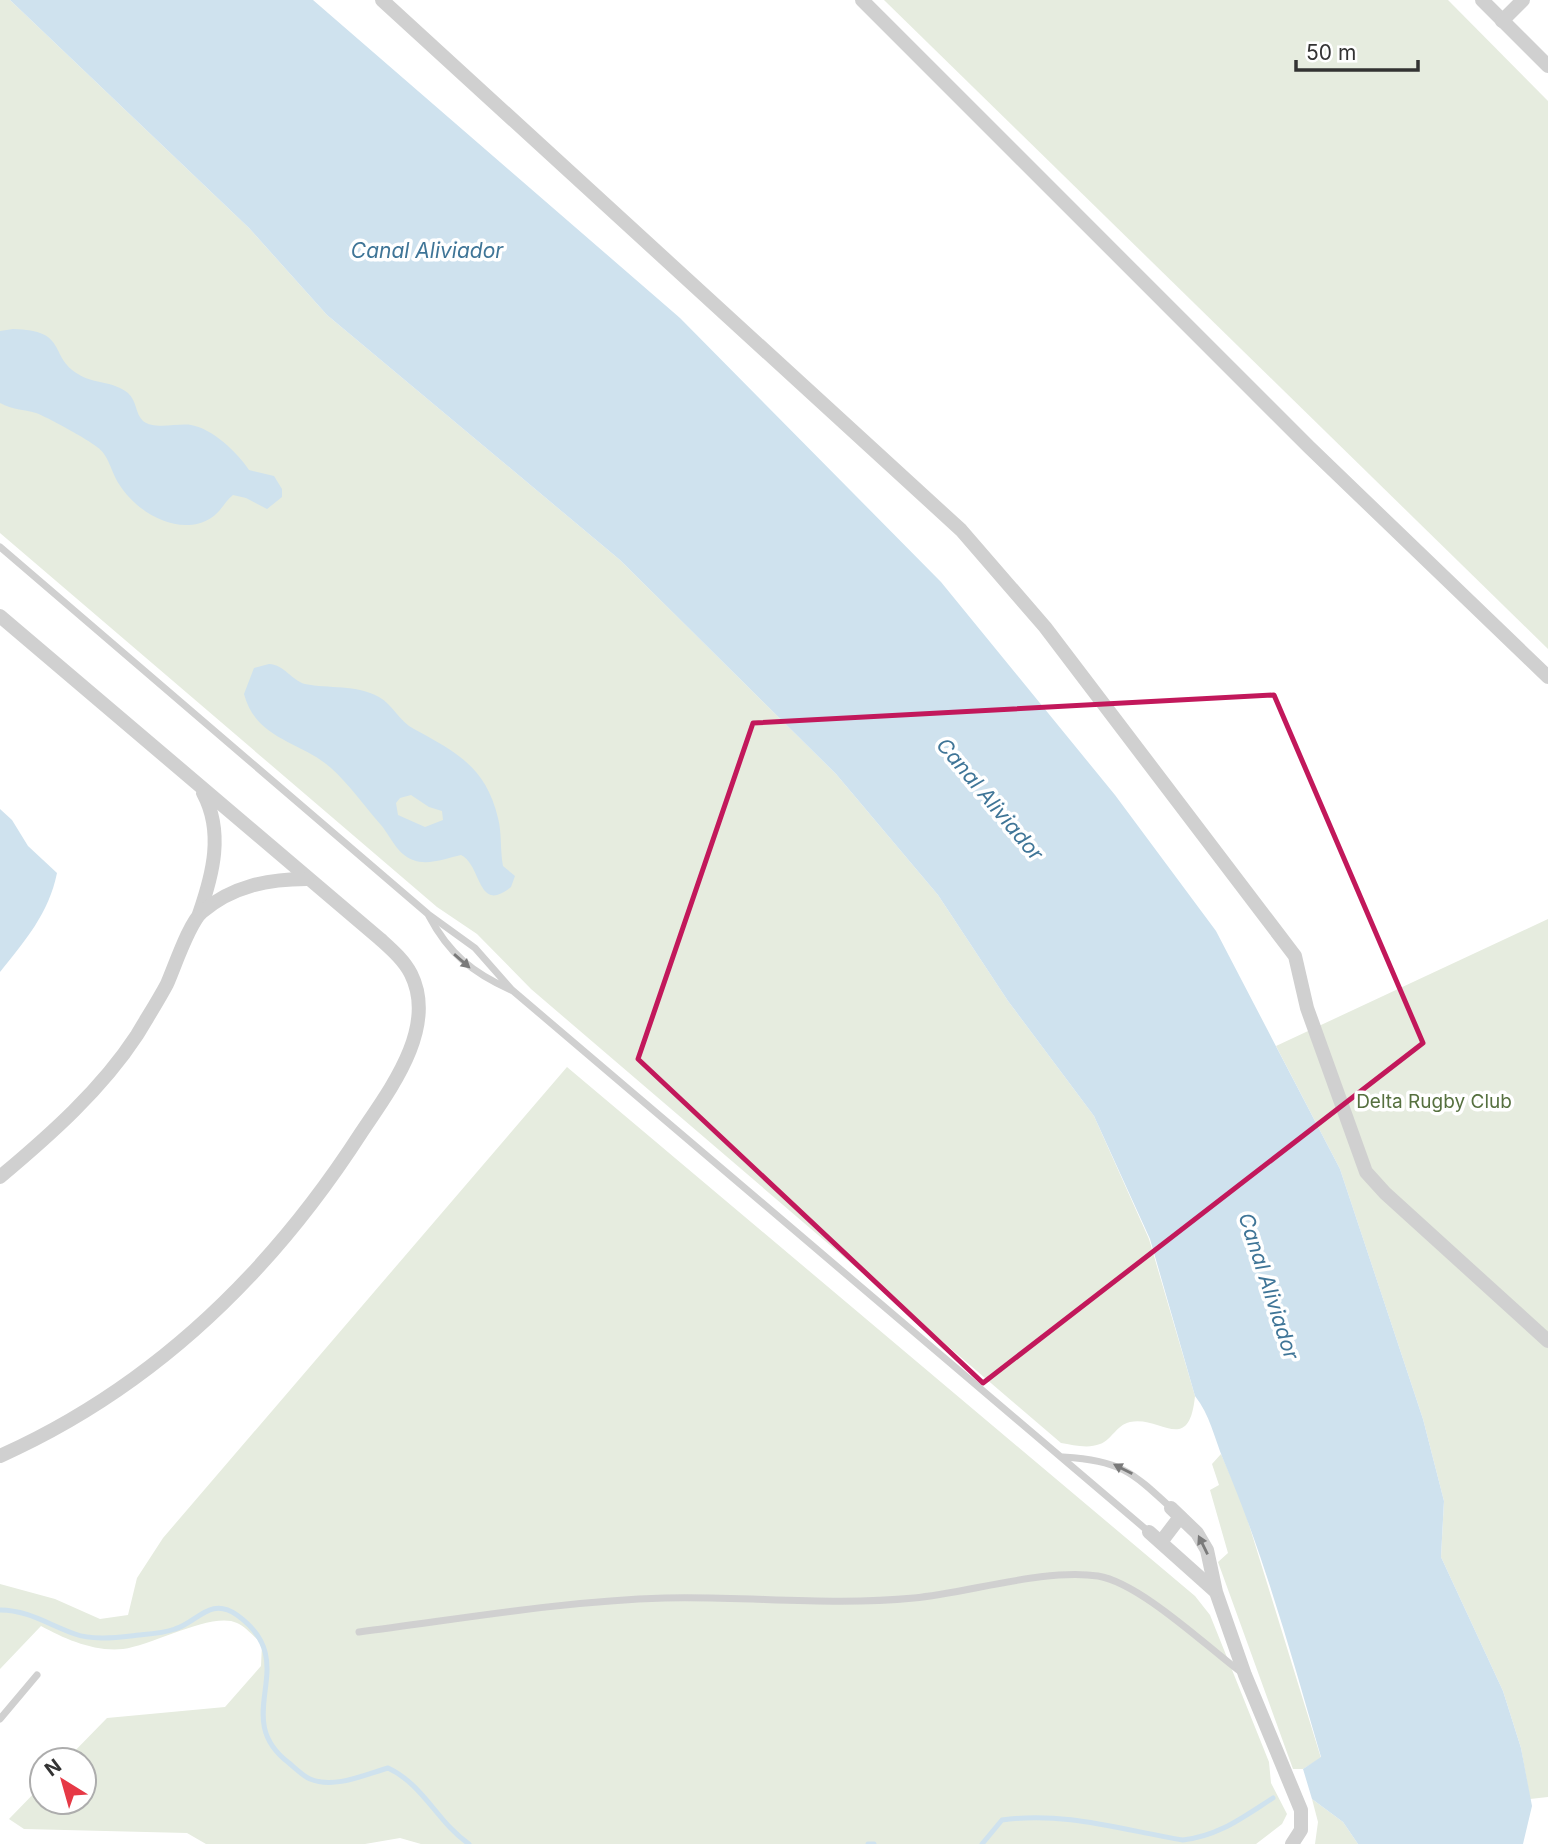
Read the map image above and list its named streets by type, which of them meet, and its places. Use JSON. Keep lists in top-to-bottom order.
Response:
{
  "water": ["Canal Aliviador"],
  "parks": ["Delta Rugby Club"],
  "scale_bar": "50 m",
  "north": "top left"
}
